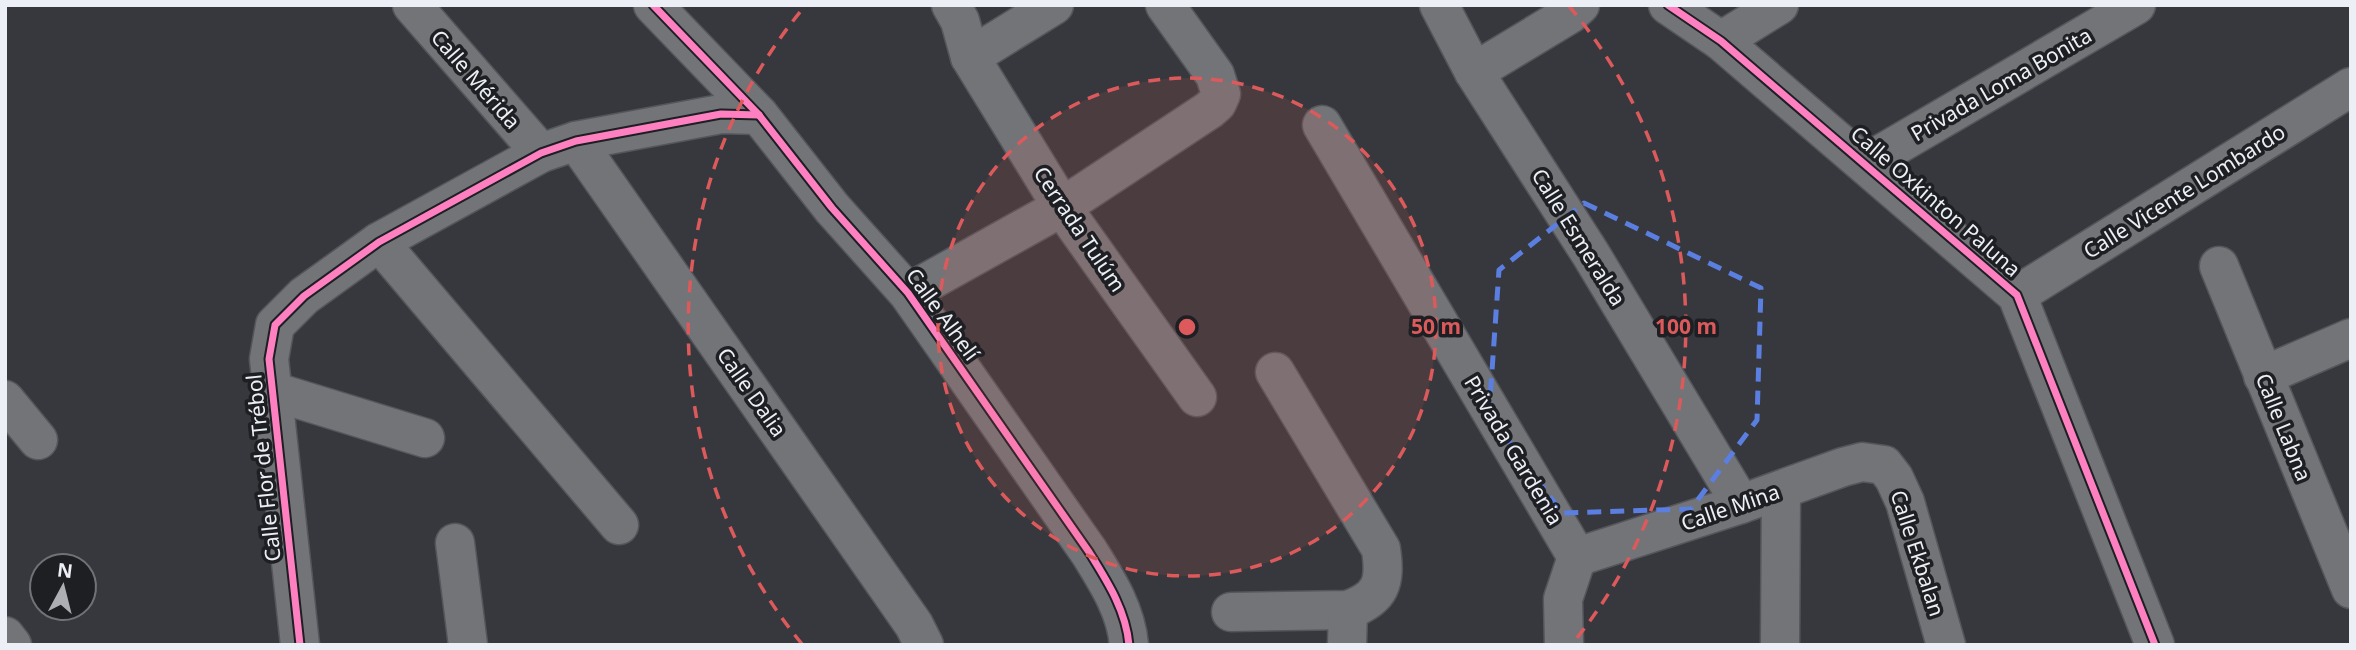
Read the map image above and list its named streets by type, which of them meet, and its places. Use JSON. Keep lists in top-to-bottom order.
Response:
{
  "streets": {
    "street": [
      "Calle Mérida",
      "Privada Loma Bonita",
      "Calle Vicente Lombardo",
      "Calle Oxkinton Paluna",
      "Cerrada Tulúm",
      "Calle Esmeralda",
      "Calle Alhelí",
      "Calle Dalia",
      "Calle Labna",
      "Privada Gardenia",
      "Calle Flor de Trébol",
      "Calle Mina",
      "Calle Ekbalan"
    ]
  },
  "crossings": [
    ["Calle Mérida", "Calle Flor de Trébol"],
    ["Privada Loma Bonita", "Calle Oxkinton Paluna"],
    ["Calle Vicente Lombardo", "Calle Oxkinton Paluna"],
    ["Calle Esmeralda", "Calle Mina"],
    ["Calle Alhelí", "Calle Flor de Trébol"],
    ["Calle Dalia", "Calle Flor de Trébol"],
    ["Privada Gardenia", "Calle Mina"],
    ["Calle Mina", "Calle Ekbalan"]
  ],
  "north": "top",
  "rings": ["50 m", "100 m"]
}
